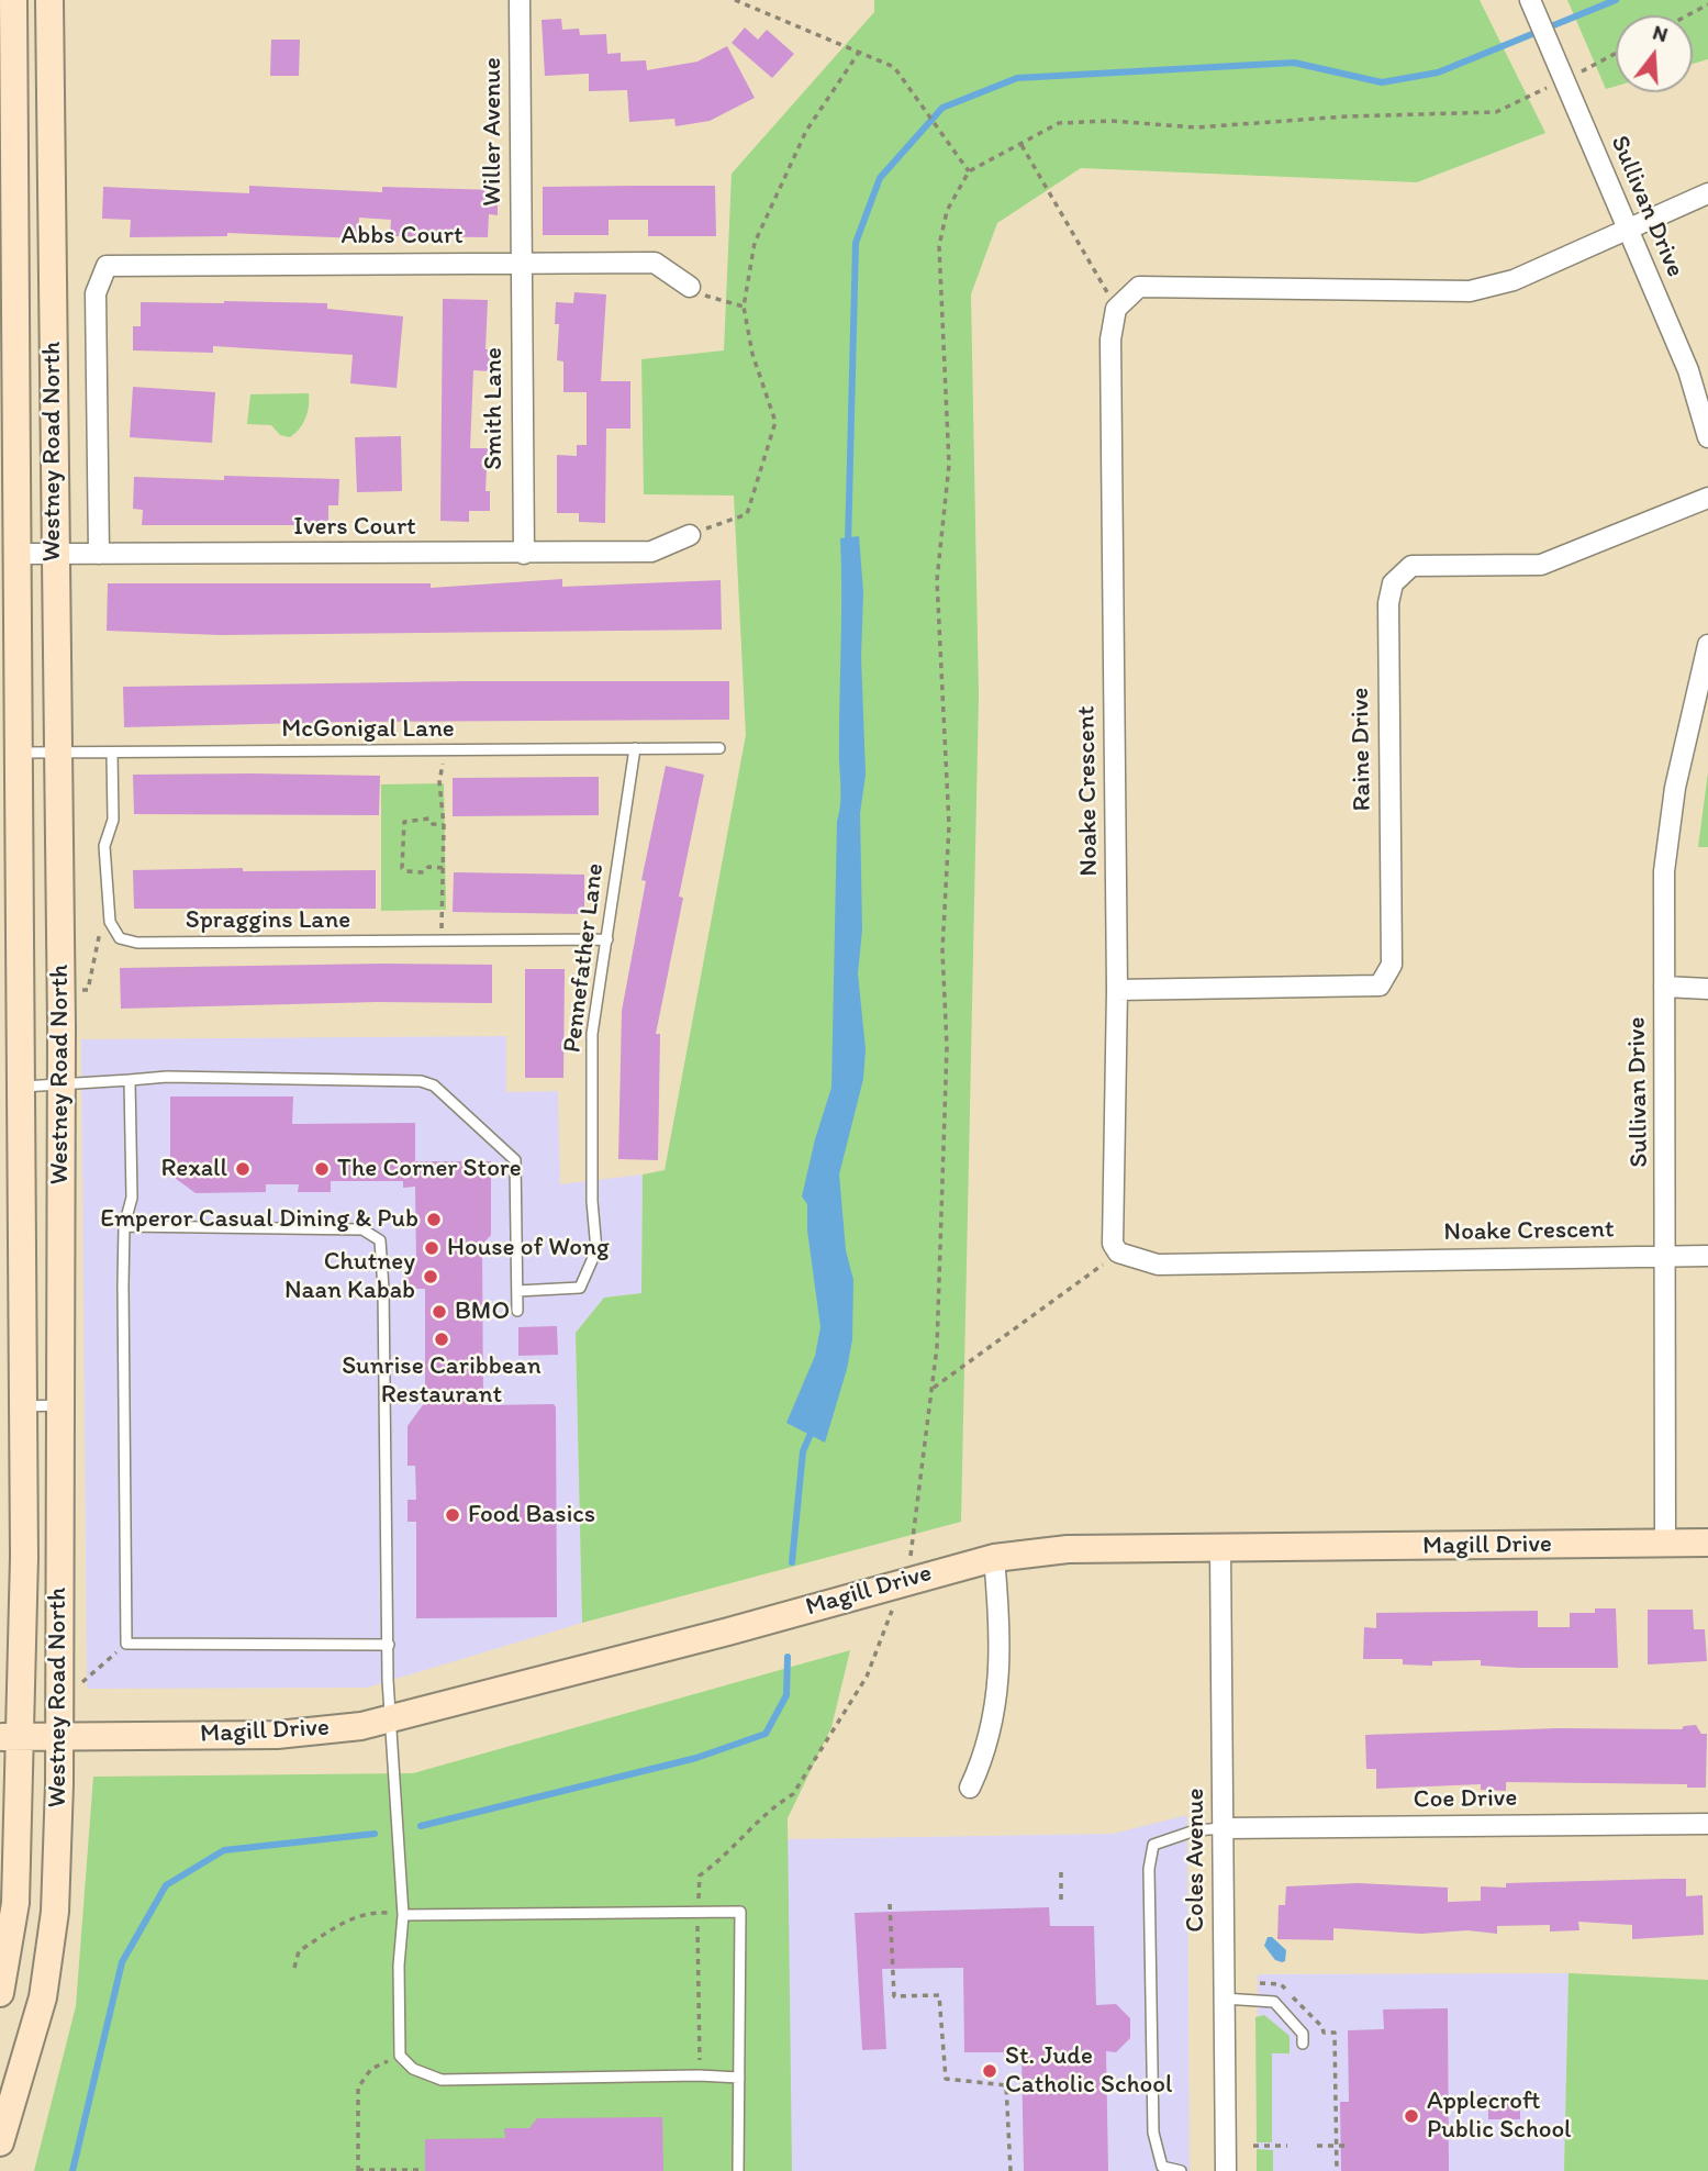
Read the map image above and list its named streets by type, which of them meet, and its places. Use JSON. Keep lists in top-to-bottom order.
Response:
{
  "streets": {
    "main road": ["Westney Road North", "Magill Drive"],
    "street": [
      "Willer Avenue",
      "Sullivan Drive",
      "Abbs Court",
      "Smith Lane",
      "Ivers Court",
      "Raine Drive",
      "Noake Crescent",
      "Coe Drive",
      "Coles Avenue"
    ],
    "lane": ["McGonigal Lane", "Spraggins Lane", "Pennefather Lane"]
  },
  "crossings": [
    ["Willer Avenue", "Abbs Court"],
    ["Willer Avenue", "Smith Lane"],
    ["Sullivan Drive", "Noake Crescent"],
    ["Sullivan Drive", "Magill Drive"],
    ["Abbs Court", "Smith Lane"],
    ["Abbs Court", "Ivers Court"],
    ["Smith Lane", "Ivers Court"],
    ["Westney Road North", "Ivers Court"],
    ["Westney Road North", "McGonigal Lane"],
    ["Westney Road North", "Magill Drive"],
    ["McGonigal Lane", "Pennefather Lane"],
    ["Raine Drive", "Noake Crescent"],
    ["Spraggins Lane", "Pennefather Lane"],
    ["Magill Drive", "Coles Avenue"],
    ["Coe Drive", "Coles Avenue"]
  ],
  "places": [
    "Rexall",
    "The Corner Store",
    "Emperor Casual Dining & Pub",
    "House of Wong",
    "Chutney Naan Kabab",
    "BMO",
    "Sunrise Caribbean Restaurant",
    "Food Basics",
    "St. Jude Catholic School",
    "Applecroft Public School"
  ],
  "north": "top"
}
